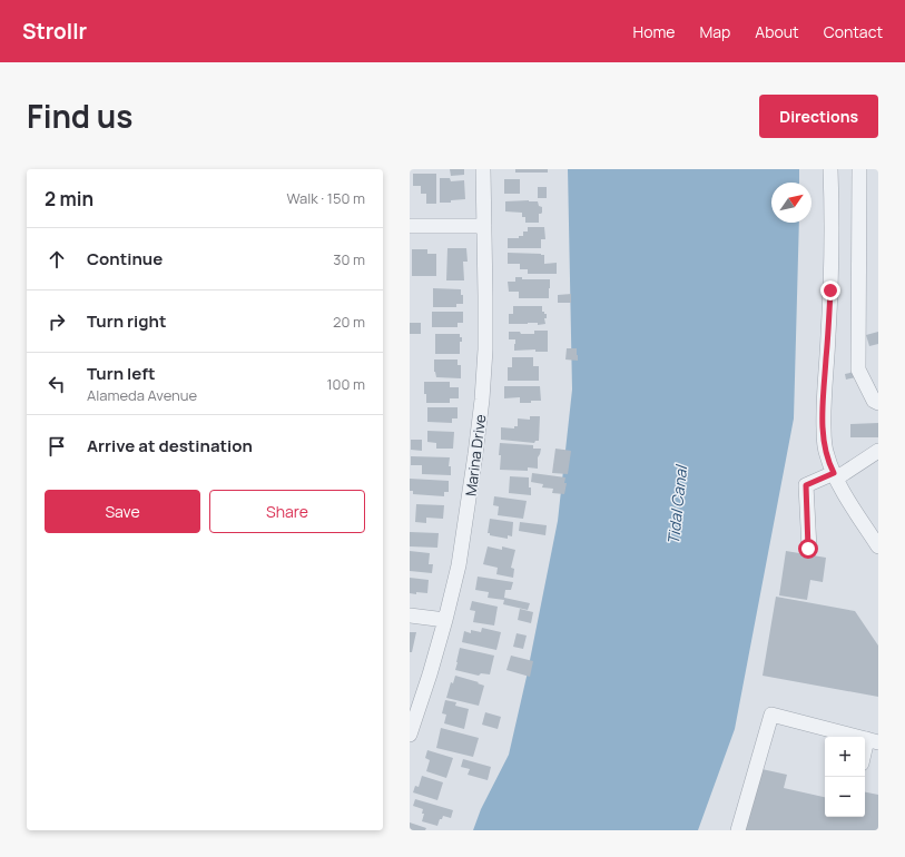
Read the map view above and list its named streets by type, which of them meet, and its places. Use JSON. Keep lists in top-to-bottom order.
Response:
{
  "streets": {
    "street": ["Marina Drive"]
  },
  "water": ["Tidal Canal"],
  "north": "top right",
  "page": {
    "header": "Strollr",
    "nav": [
      "Home",
      "Map",
      "About",
      "Contact"
    ],
    "title": "Find us",
    "buttons": [
      "Directions",
      ["Save", "Share"]
    ],
    "heading": ["2 min", "Walk · 150 m"],
    "list": [
      ["Continue", "30 m"],
      ["Turn right", "20 m"],
      ["Turn left", "Alameda Avenue", "100 m"],
      "Arrive at destination"
    ],
    "map_buttons": ["+", "−"]
  }
}
